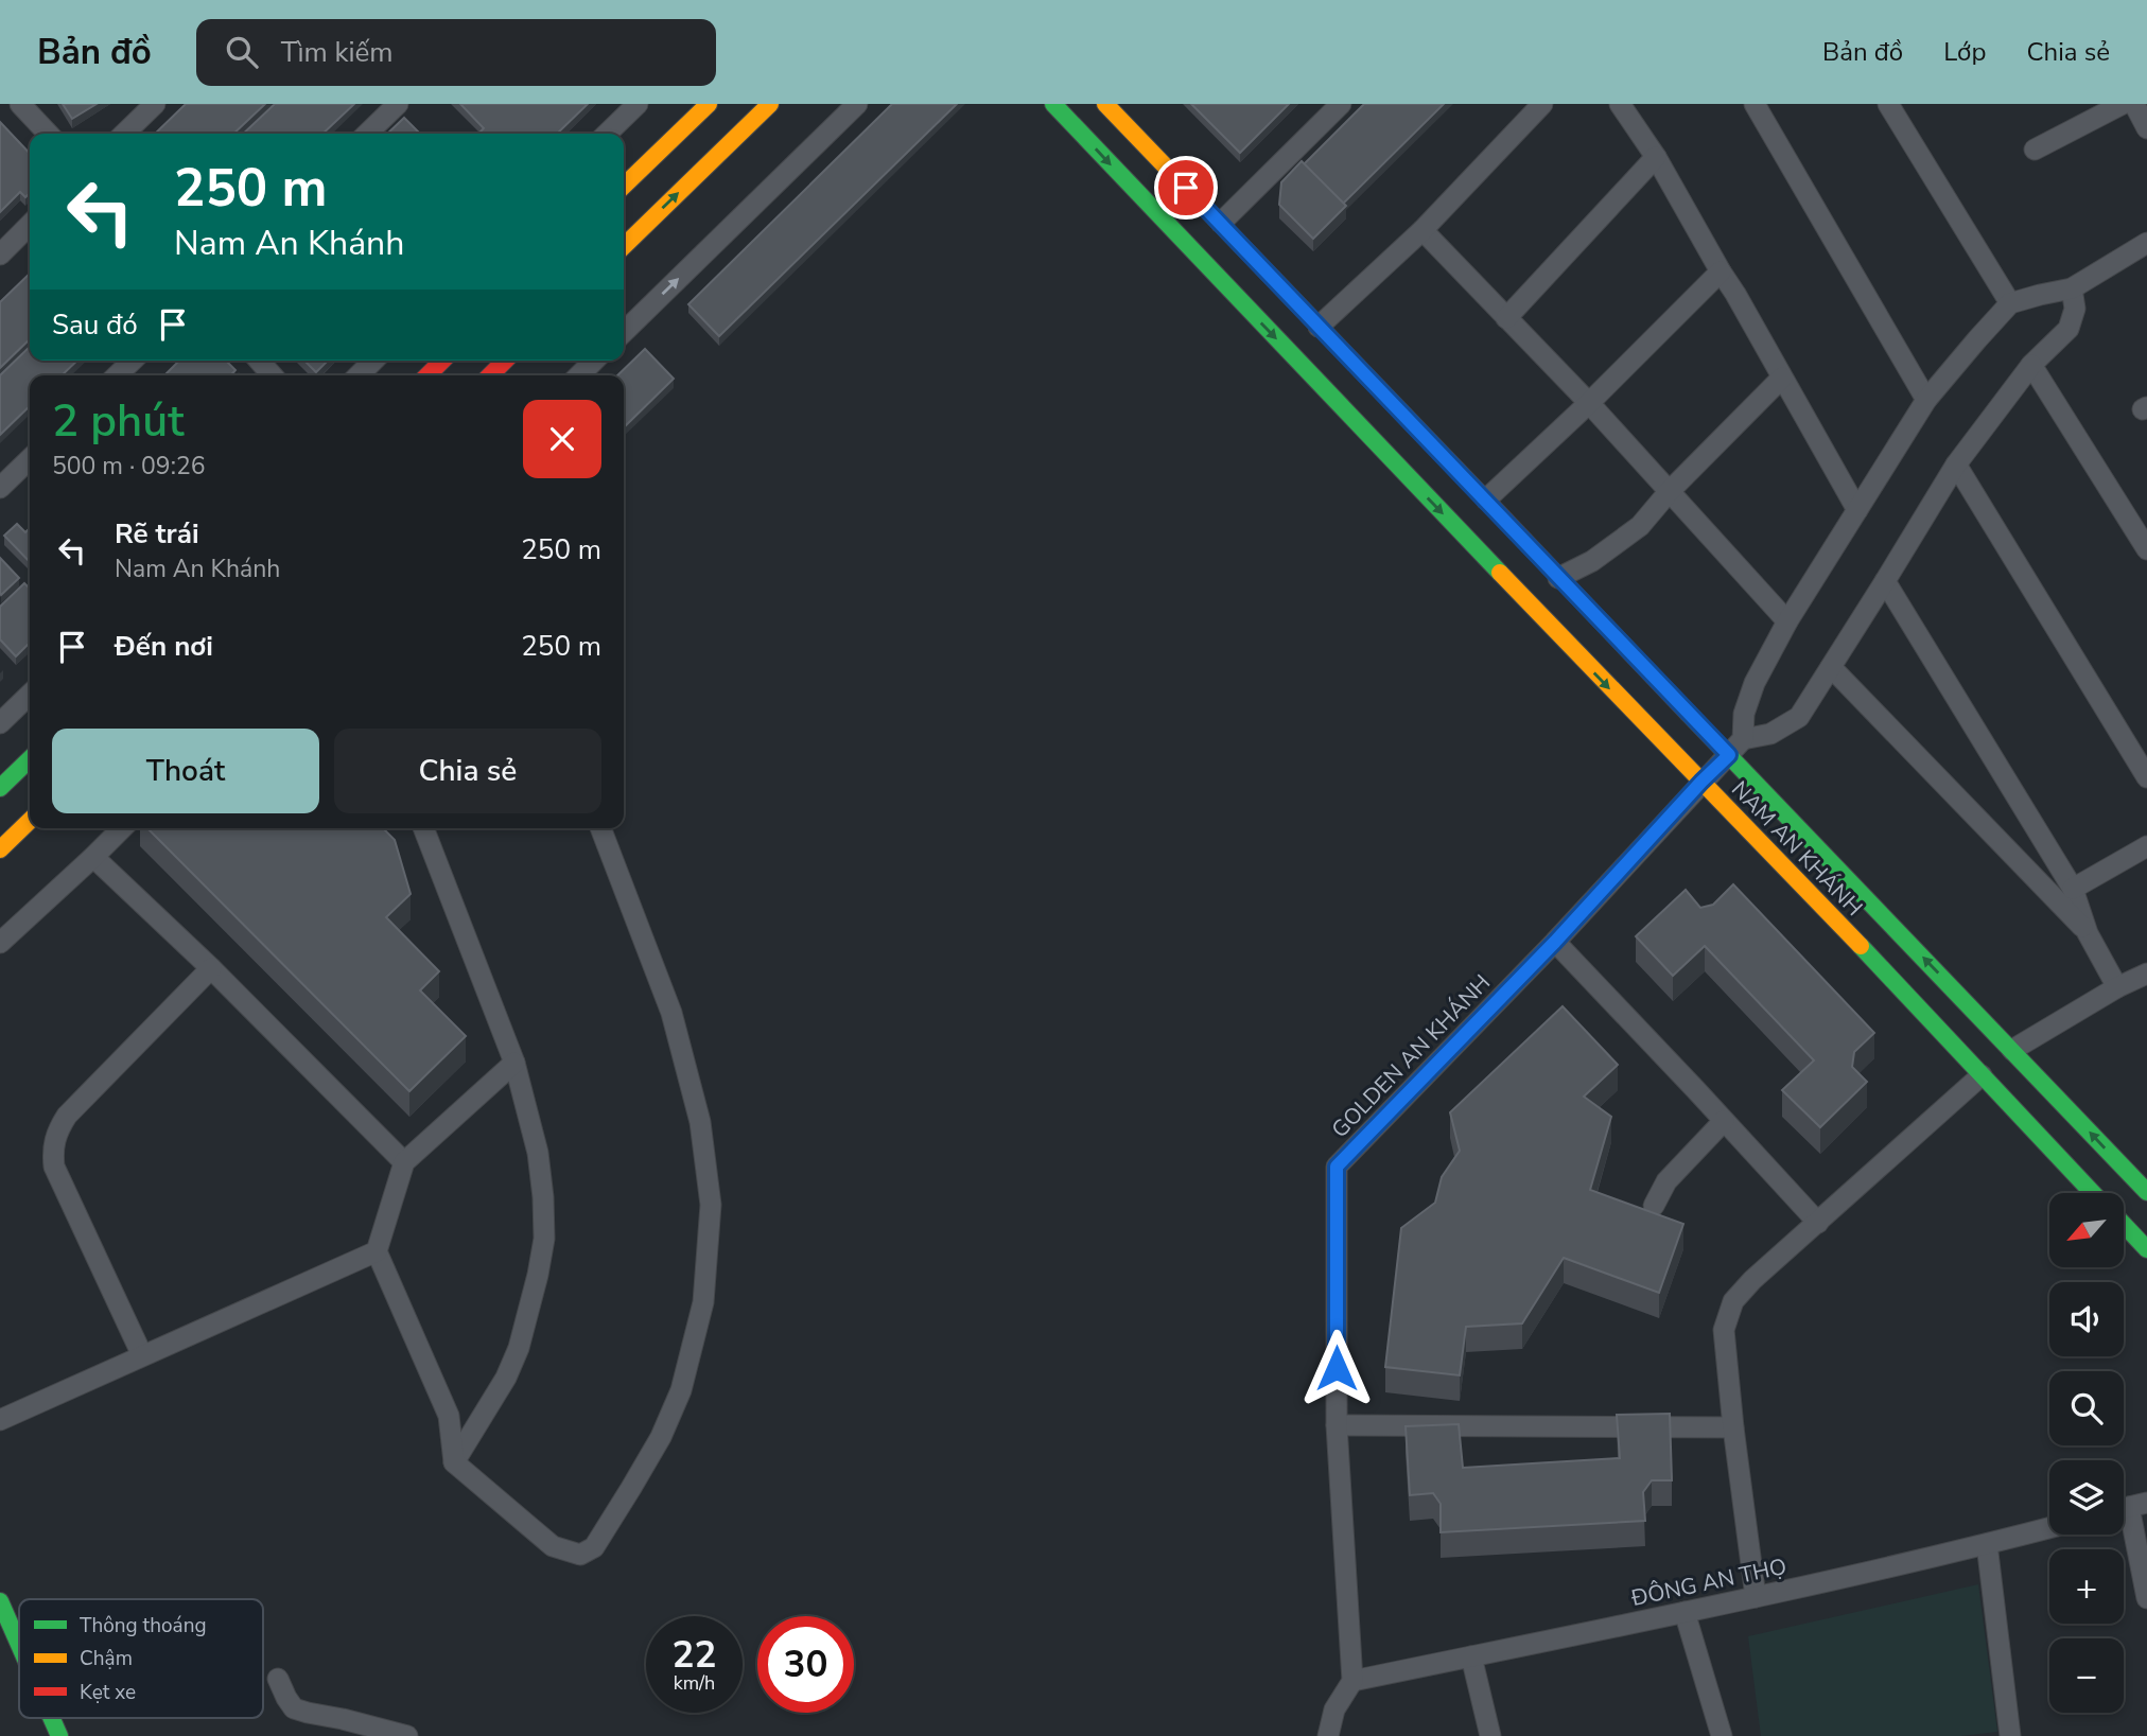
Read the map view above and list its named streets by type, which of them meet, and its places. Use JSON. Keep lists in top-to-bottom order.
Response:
{
  "streets": {
    "street": ["NAM AN KHÁNH", "GOLDEN AN KHÁNH", "ĐÔNG AN THỌ"]
  },
  "crossings": [
    ["NAM AN KHÁNH", "GOLDEN AN KHÁNH"],
    ["GOLDEN AN KHÁNH", "ĐÔNG AN THỌ"]
  ],
  "legend": ["Thông thoáng", "Chậm", "Kẹt xe"],
  "north": "bottom left",
  "page": {
    "header": "Bản đồ",
    "search": "Tìm kiếm",
    "nav": ["Bản đồ", "Lớp", "Chia sẻ"],
    "turn": ["250 m", "Nam An Khánh"],
    "then": "Sau đó",
    "heading": ["2 phút", "500 m · 09:26"],
    "list": [
      {
        "name": "Rẽ trái",
        "note": "Nam An Khánh",
        "value": "250 m"
      },
      {
        "name": "Đến nơi",
        "value": "250 m"
      }
    ],
    "buttons": ["Thoát", "Chia sẻ"],
    "map_buttons": ["+", "−"],
    "speed": "22 km/h",
    "limit": "30"
  }
}
